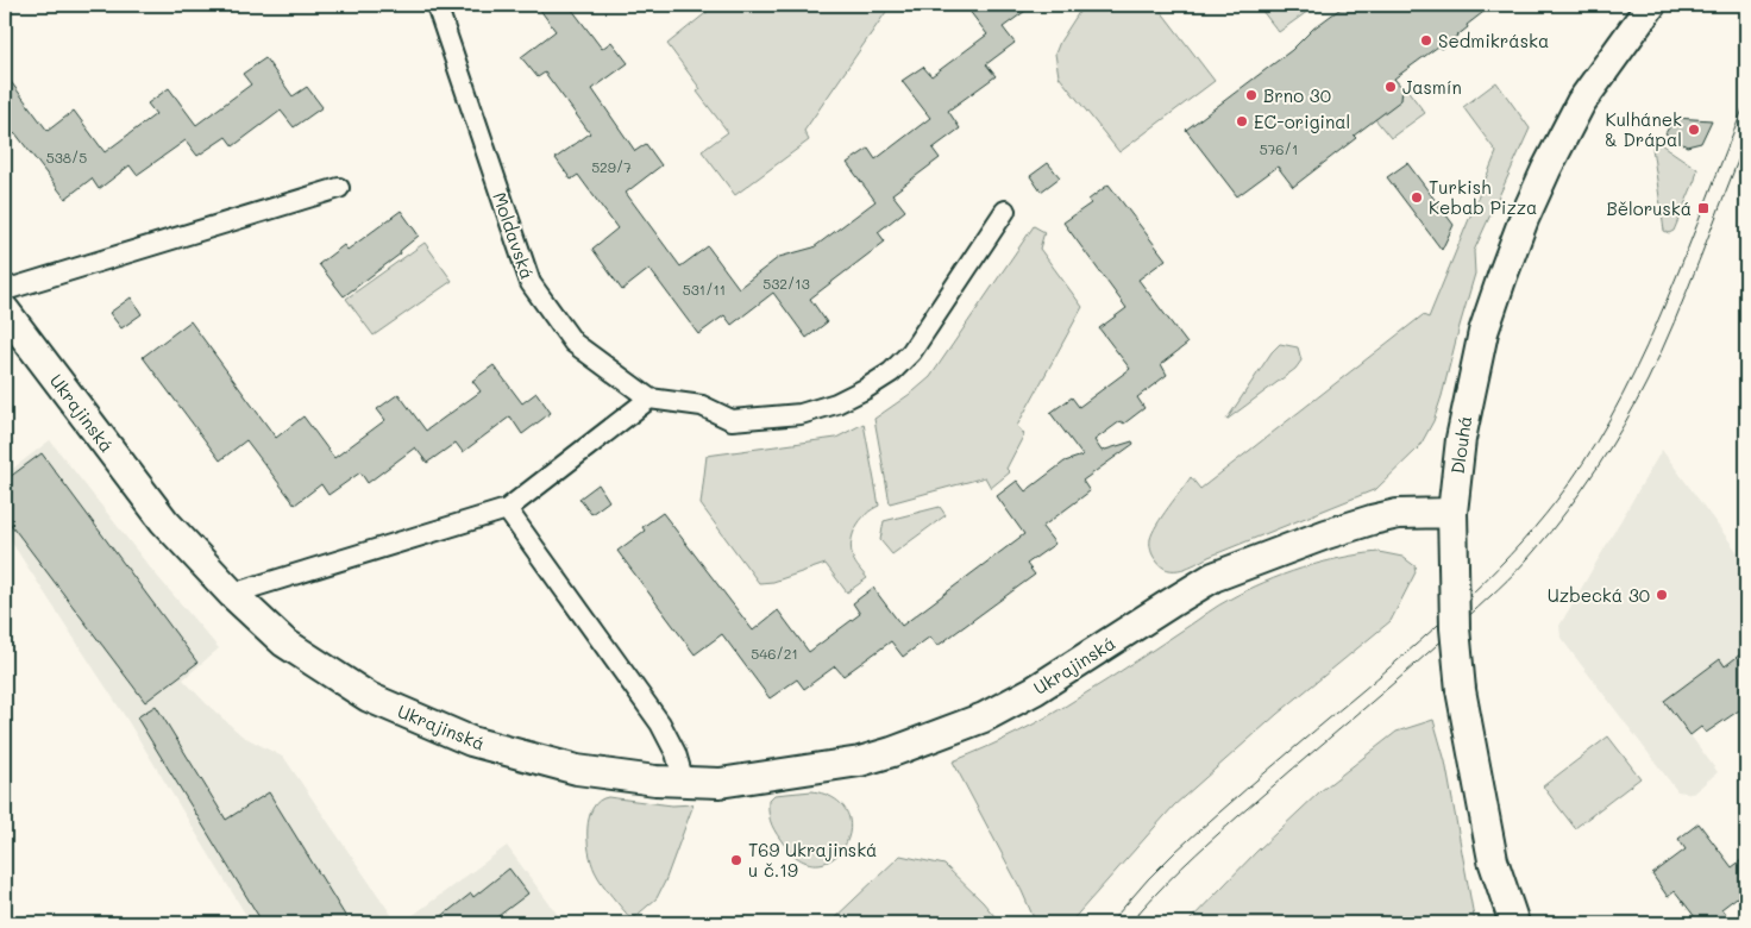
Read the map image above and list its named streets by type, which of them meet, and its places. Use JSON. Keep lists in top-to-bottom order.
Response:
{
  "streets": {
    "street": ["Moldavská", "Ukrajinská", "Dlouhá"]
  },
  "crossings": [
    ["Ukrajinská", "Dlouhá"]
  ],
  "places": {
    "other": [
      "Sedmikráska",
      "Jasmín",
      "Brno 30",
      "EC-original",
      "Kulhánek & Drápal",
      "Turkish Kebab Pizza",
      "Uzbecká 30",
      "T69 Ukrajinská u č.19"
    ],
    "transit": ["Běloruská"]
  },
  "house_numbers": [
    "576/1",
    "538/5",
    "529/7",
    "532/13",
    "531/11",
    "546/21"
  ]
}
